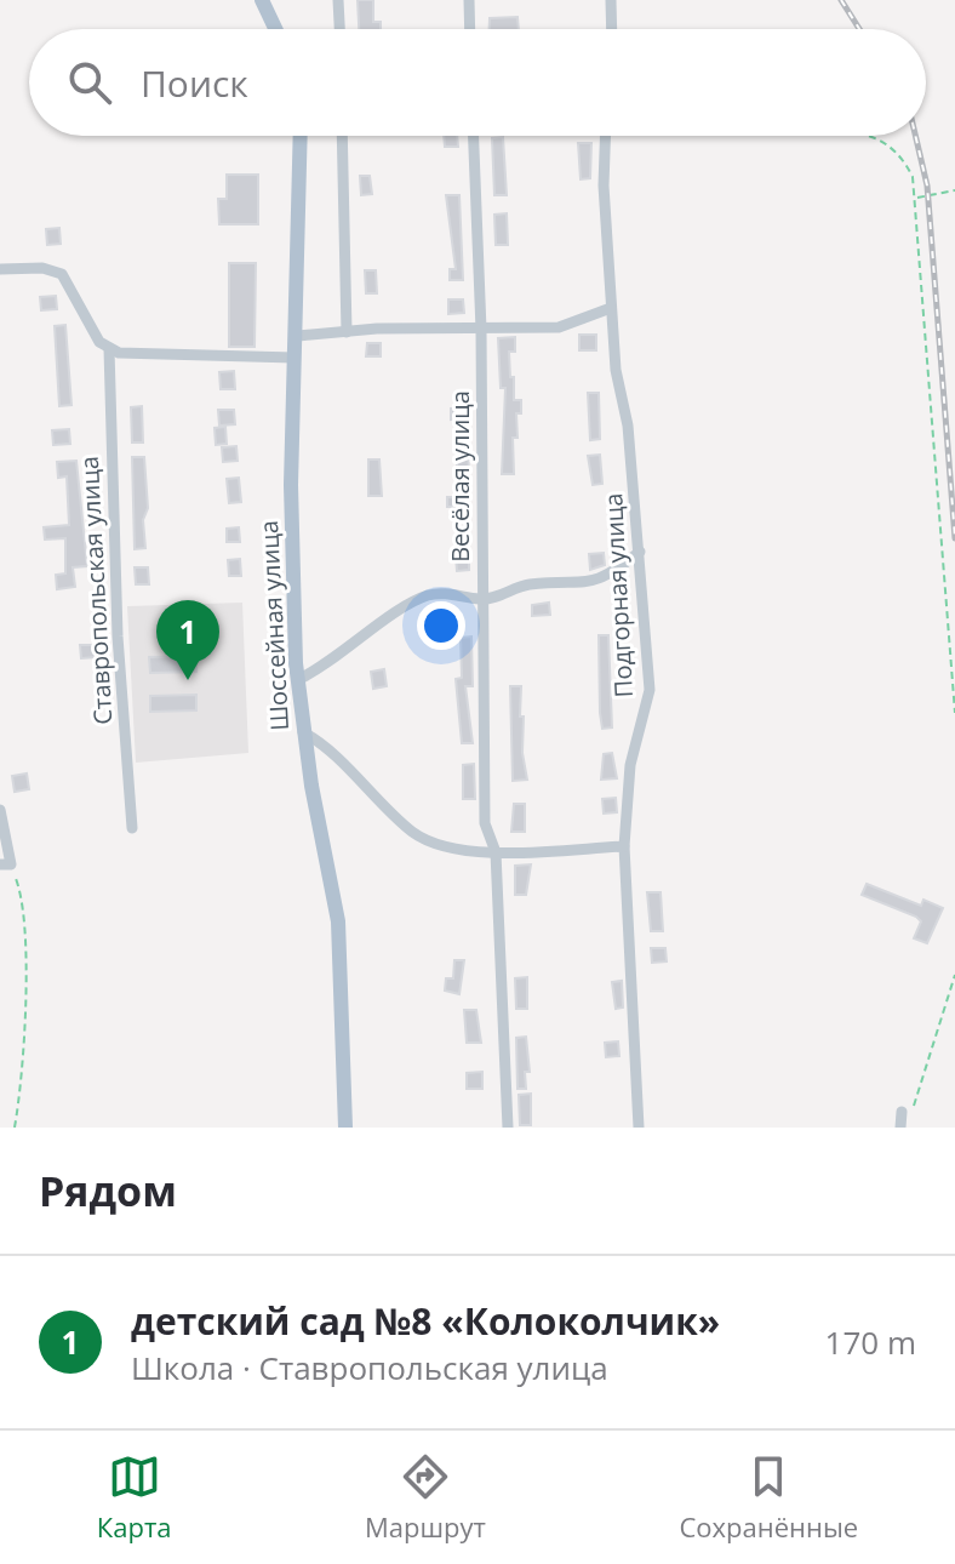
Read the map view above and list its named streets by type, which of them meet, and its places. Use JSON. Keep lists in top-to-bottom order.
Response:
{
  "streets": {
    "main road": ["Шоссейная улица"],
    "street": ["Весёлая улица", "Ставропольская улица", "Подгорная улица"]
  },
  "page": {
    "search": "Поиск",
    "pins": "1",
    "heading": "Рядом",
    "list": [
      {
        "mark": "1",
        "name": "детский сад №8 «Колоколчик»",
        "note": "Школа · Ставропольская улица",
        "value": "170 m"
      }
    ],
    "nav": ["Карта", "Маршрут", "Сохранённые"]
  }
}
